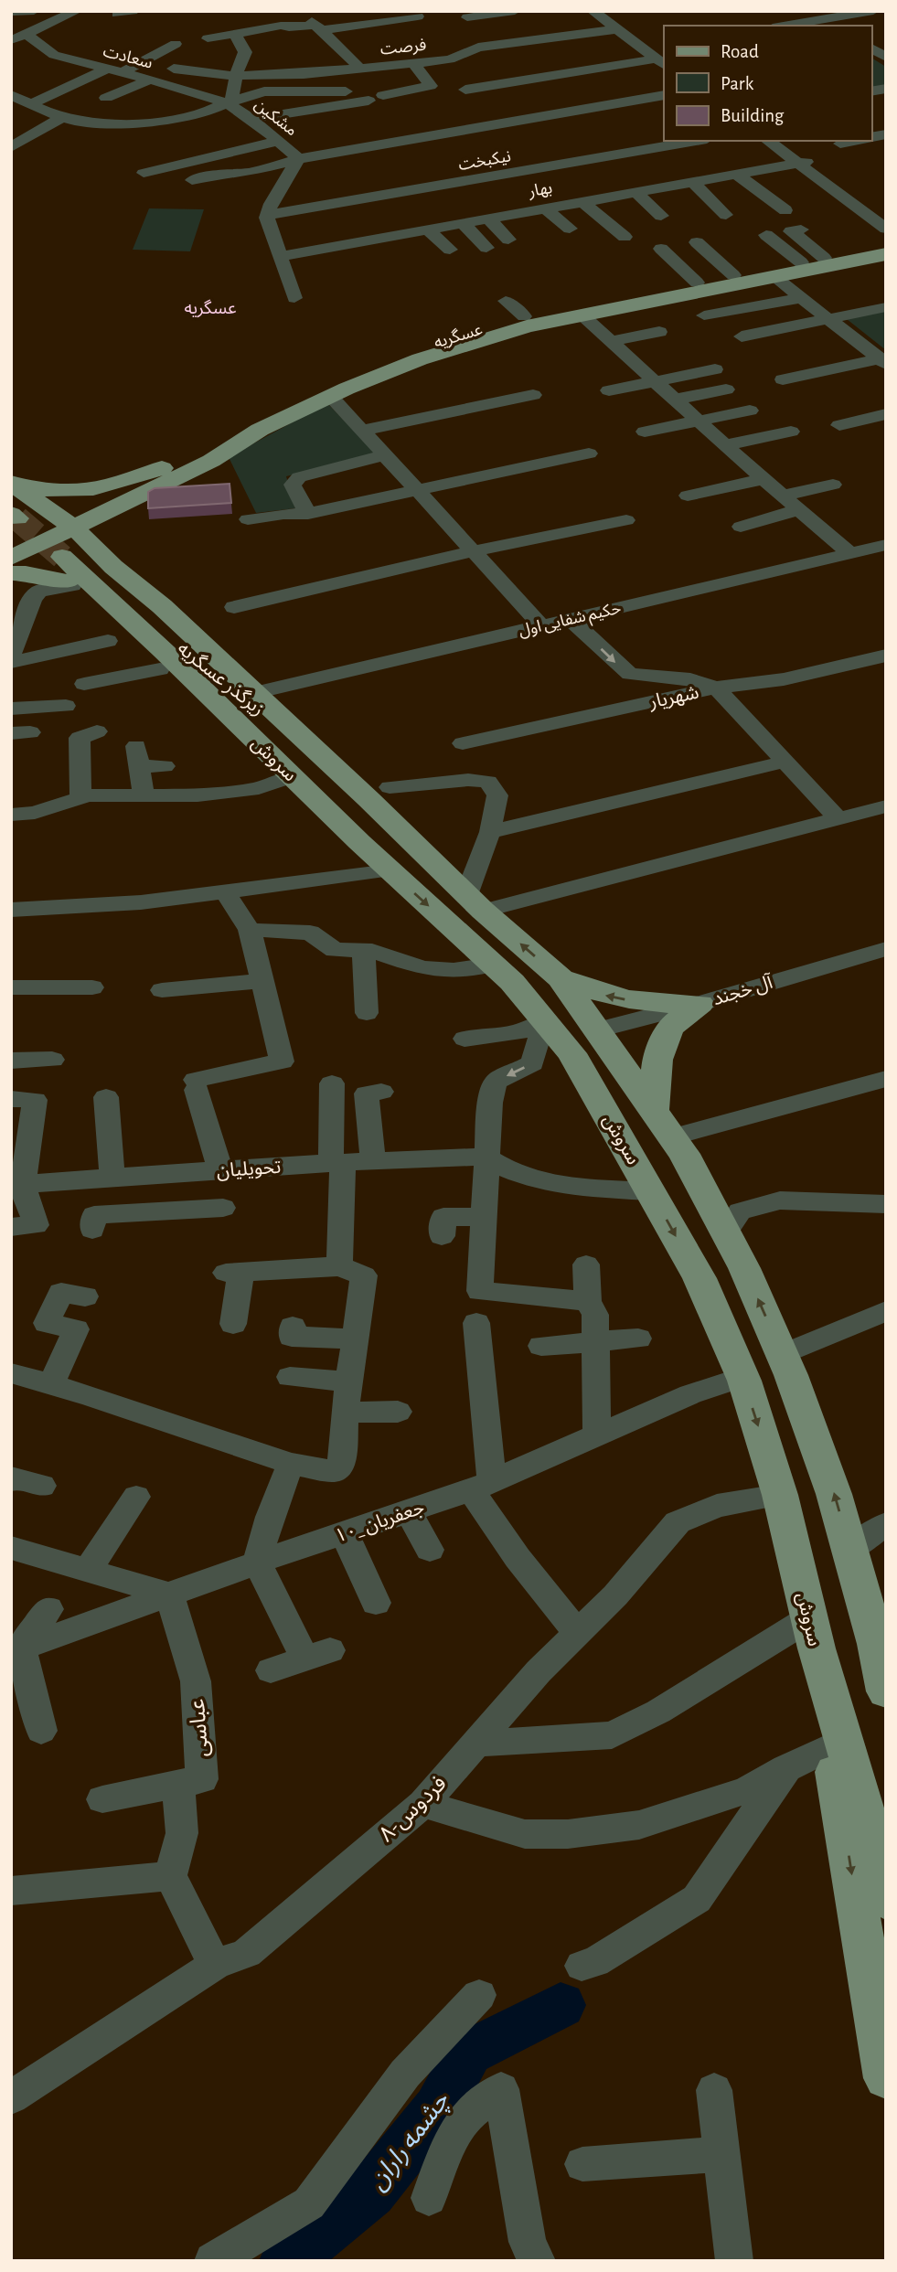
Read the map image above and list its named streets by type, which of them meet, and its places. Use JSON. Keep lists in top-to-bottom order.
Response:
{
  "streets": {
    "main road": ["عسگریه", "زیرگذر عسگریه", "سروش"],
    "street": [
      "فرصت",
      "سعادت",
      "مشکین",
      "نیکبخت",
      "بهار",
      "حکیم شفایی اول",
      "شهریار",
      "آل خجند",
      "تحویلیان",
      "۱۰_جعفریان",
      "عباسی",
      "۸-فردوس"
    ]
  },
  "crossings": [
    ["سعادت", "مشکین"],
    ["مشکین", "نیکبخت"],
    ["عسگریه", "زیرگذر عسگریه"],
    ["عسگریه", "سروش"],
    ["زیرگذر عسگریه", "سروش"],
    ["سروش", "۱۰_جعفریان"],
    ["سروش", "۸-فردوس"],
    ["۱۰_جعفریان", "عباسی"]
  ],
  "districts": ["عسگریه"],
  "water": ["چشمه راران"],
  "legend": ["Road", "Park", "Building"]
}
